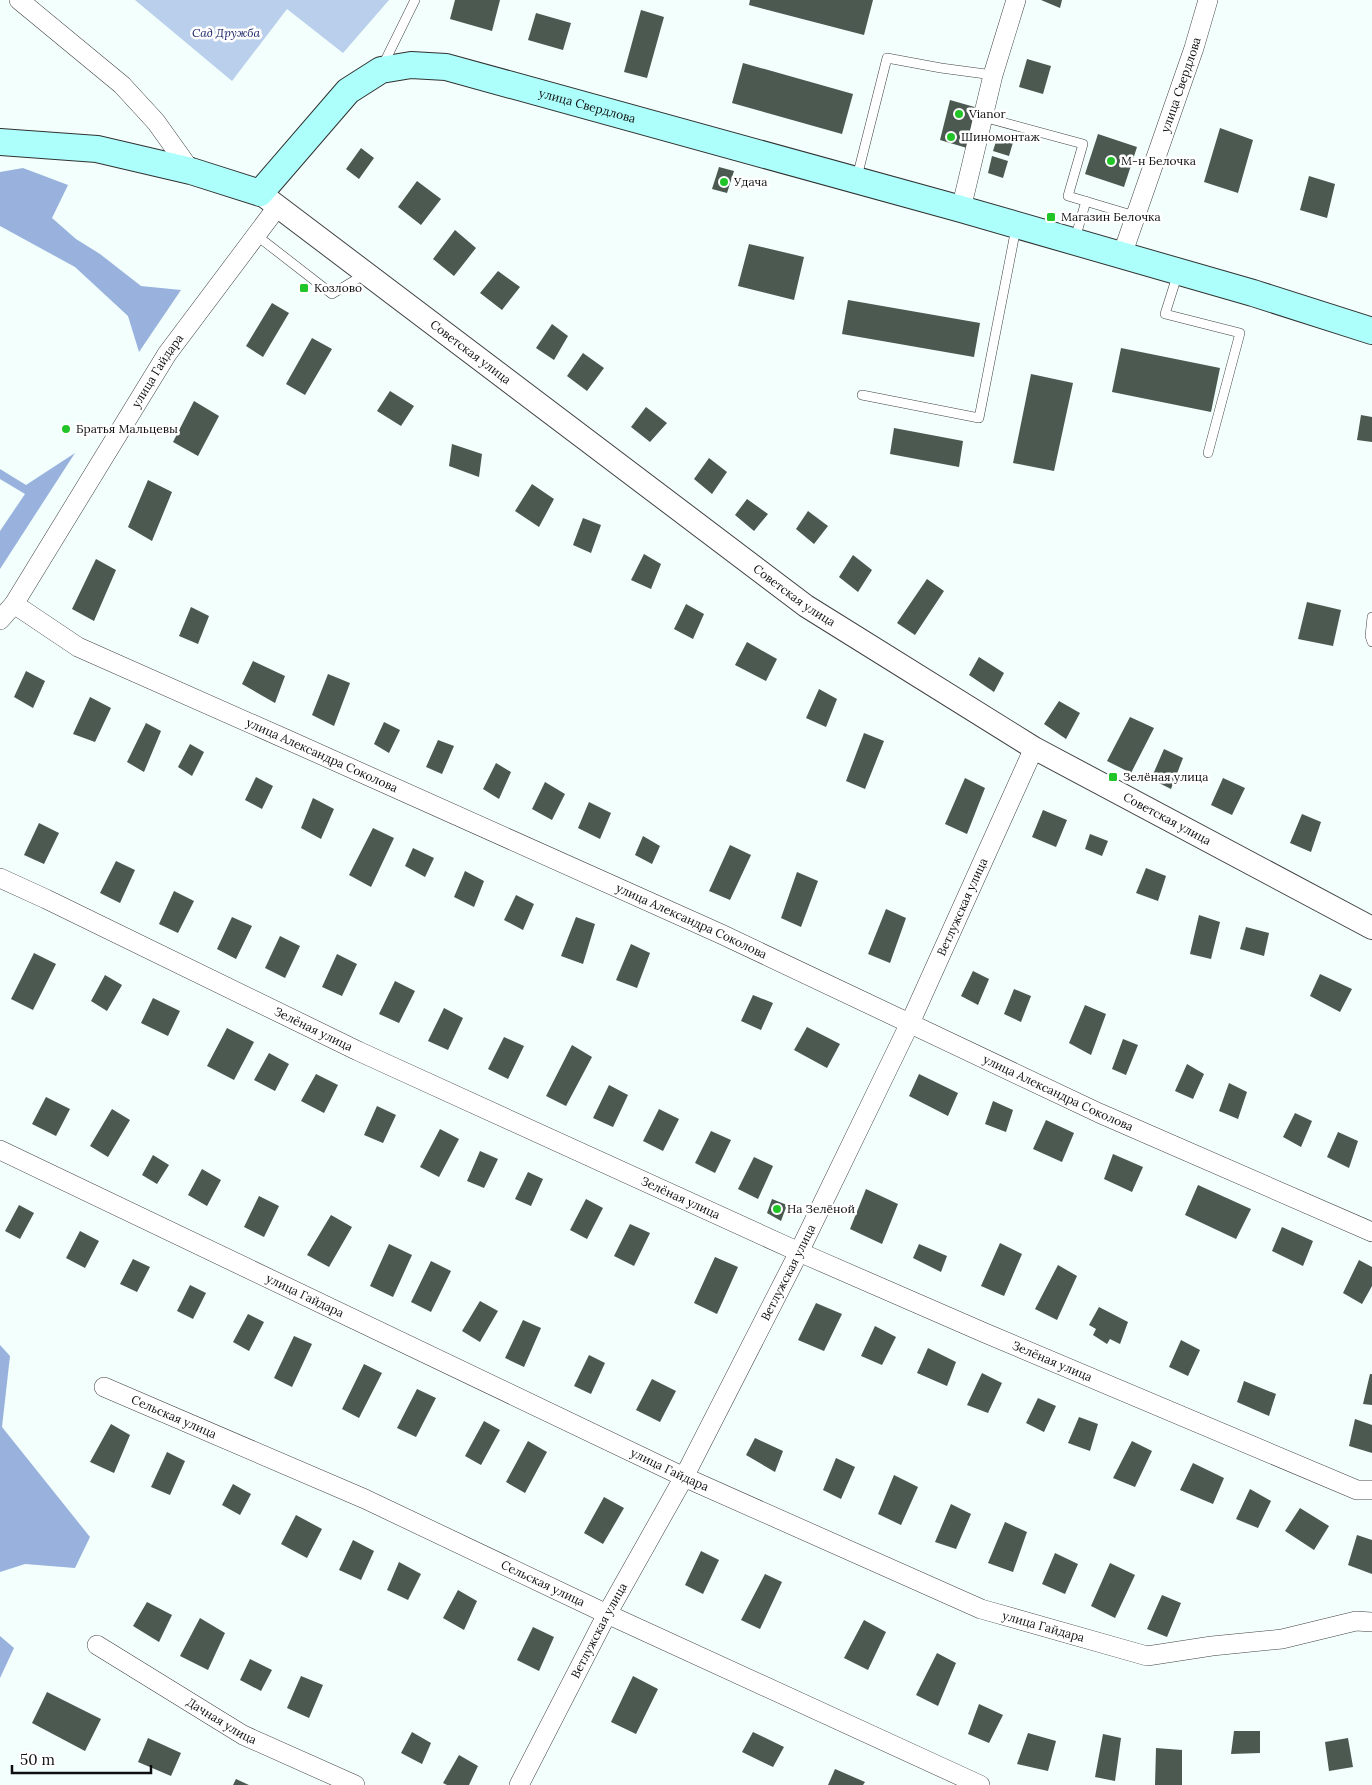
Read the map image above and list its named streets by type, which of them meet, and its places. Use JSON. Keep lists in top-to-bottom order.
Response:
{
  "streets": {
    "main road": ["улица Свердлова"],
    "street": [
      "Советская улица",
      "улица Гайдара",
      "улица Александра Соколова",
      "Ветлужская улица",
      "Зелёная улица",
      "Сельская улица",
      "Дачная улица"
    ]
  },
  "crossings": [
    ["улица Свердлова", "Советская улица"],
    ["улица Свердлова", "улица Гайдара"],
    ["Советская улица", "улица Гайдара"],
    ["Советская улица", "Ветлужская улица"],
    ["улица Гайдара", "улица Александра Соколова"],
    ["улица Гайдара", "Ветлужская улица"],
    ["улица Александра Соколова", "Ветлужская улица"],
    ["Ветлужская улица", "Зелёная улица"],
    ["Ветлужская улица", "Сельская улица"]
  ],
  "parks": ["Сад Дружба"],
  "places": {
    "other": [
      "Vianor",
      "Шиномонтаж",
      "М-н Белочка",
      "Удача",
      "Братья Мальцевы",
      "На Зелёной"
    ],
    "transit": ["Магазин Белочка", "Козлово", "Зелёная улица"]
  },
  "scale_bar": "50 m"
}
